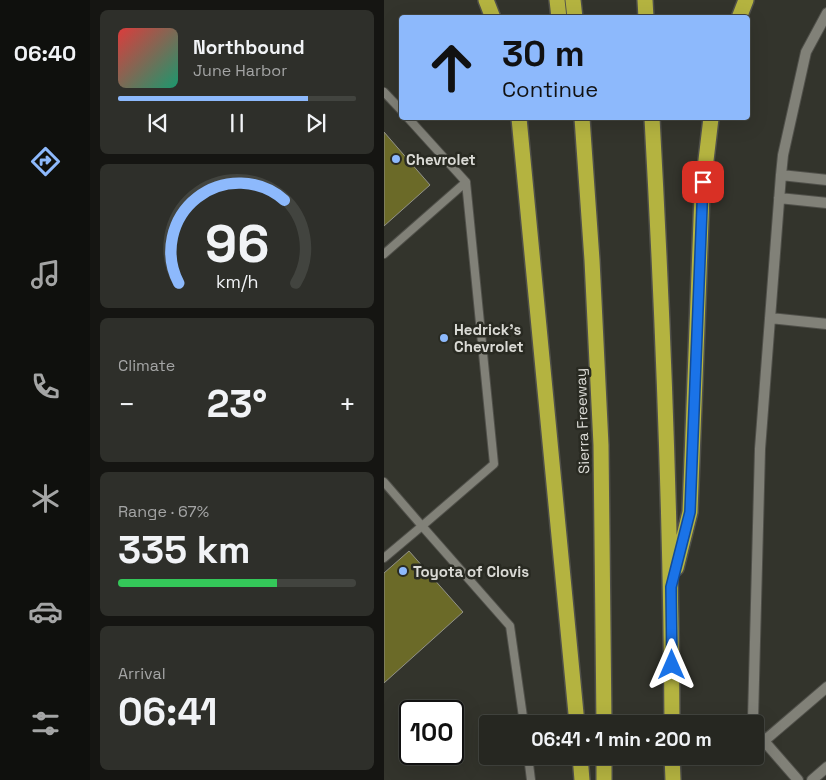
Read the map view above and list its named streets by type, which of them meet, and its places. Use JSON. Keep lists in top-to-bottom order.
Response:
{
  "streets": {
    "highway": ["Sierra Freeway"]
  },
  "places": ["Chevrolet", "Hedrick's Chevrolet", "Toyota of Clovis"],
  "page": {
    "tabs": "06:40",
    "turn": ["30 m", "Continue"],
    "song": ["Northbound", "June Harbor"],
    "tile": [
      "Climate",
      ["Range · 67%", "335 km"],
      ["Arrival", "06:41"]
    ],
    "heat": ["−", "23°", "+"],
    "limit": "100",
    "trip": "06:41 · 1 min · 200 m",
    "gauge": ["96", "km/h"]
  }
}
